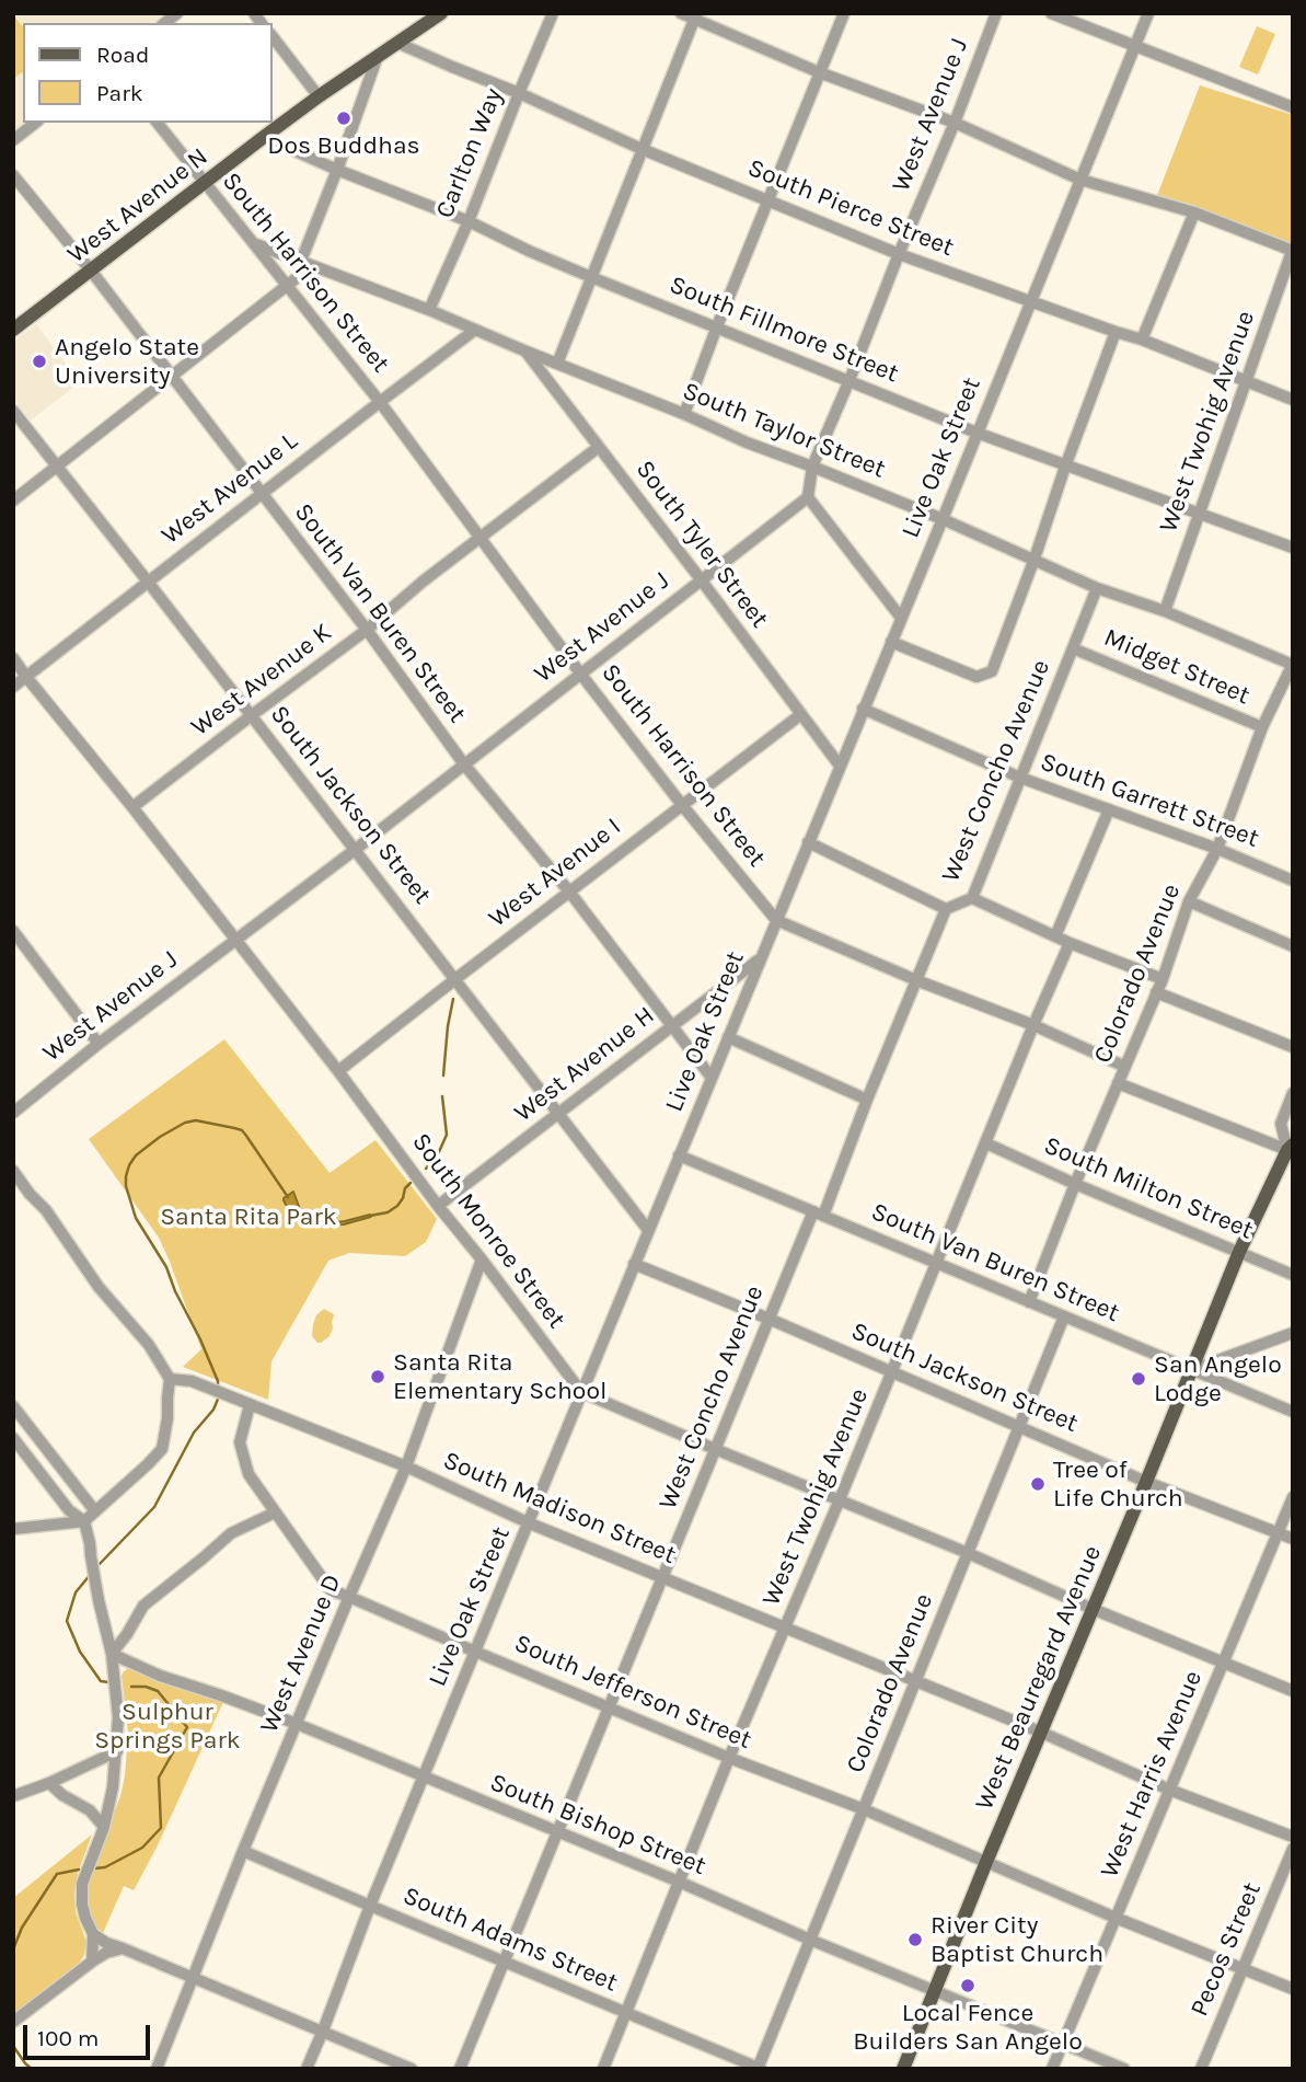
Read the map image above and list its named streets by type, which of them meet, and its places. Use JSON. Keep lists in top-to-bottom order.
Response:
{
  "streets": {
    "main road": ["West Avenue N", "West Beauregard Avenue"],
    "street": [
      "West Avenue J",
      "Carlton Way",
      "South Pierce Street",
      "South Harrison Street",
      "South Fillmore Street",
      "West Twohig Avenue",
      "South Taylor Street",
      "Live Oak Street",
      "West Avenue L",
      "South Tyler Street",
      "South Van Buren Street",
      "Midget Street",
      "West Avenue K",
      "West Concho Avenue",
      "South Garrett Street",
      "South Jackson Street",
      "West Avenue I",
      "Colorado Avenue",
      "West Avenue H",
      "South Milton Street",
      "South Monroe Street",
      "South Madison Street",
      "West Avenue D",
      "South Jefferson Street",
      "West Harris Avenue",
      "South Bishop Street",
      "South Adams Street",
      "Pecos Street"
    ]
  },
  "crossings": [
    ["West Avenue J", "South Pierce Street"],
    ["West Avenue J", "South Harrison Street"],
    ["West Avenue J", "South Fillmore Street"],
    ["West Avenue J", "South Taylor Street"],
    ["West Avenue J", "South Tyler Street"],
    ["West Avenue J", "South Van Buren Street"],
    ["West Avenue J", "South Jackson Street"],
    ["West Avenue J", "South Monroe Street"],
    ["Carlton Way", "South Pierce Street"],
    ["Carlton Way", "South Fillmore Street"],
    ["Carlton Way", "South Taylor Street"],
    ["West Avenue N", "South Pierce Street"],
    ["West Avenue N", "South Harrison Street"],
    ["West Avenue N", "South Fillmore Street"],
    ["West Avenue N", "South Van Buren Street"],
    ["South Pierce Street", "West Twohig Avenue"],
    ["South Pierce Street", "Live Oak Street"],
    ["South Harrison Street", "West Twohig Avenue"],
    ["South Harrison Street", "South Taylor Street"],
    ["South Harrison Street", "Live Oak Street"],
    ["South Harrison Street", "West Avenue L"],
    ["South Harrison Street", "West Avenue K"],
    ["South Harrison Street", "West Concho Avenue"],
    ["South Harrison Street", "West Avenue I"],
    ["South Harrison Street", "Colorado Avenue"],
    ["South Fillmore Street", "West Twohig Avenue"],
    ["South Fillmore Street", "Live Oak Street"],
    ["West Twohig Avenue", "South Taylor Street"],
    ["West Twohig Avenue", "South Van Buren Street"],
    ["West Twohig Avenue", "South Jackson Street"],
    ["West Twohig Avenue", "South Milton Street"],
    ["West Twohig Avenue", "South Monroe Street"],
    ["West Twohig Avenue", "South Madison Street"],
    ["West Twohig Avenue", "South Jefferson Street"],
    ["West Twohig Avenue", "South Bishop Street"],
    ["West Twohig Avenue", "South Adams Street"],
    ["South Taylor Street", "Live Oak Street"],
    ["South Taylor Street", "West Avenue L"],
    ["South Taylor Street", "South Tyler Street"],
    ["South Taylor Street", "West Concho Avenue"],
    ["South Taylor Street", "Colorado Avenue"],
    ["Live Oak Street", "South Tyler Street"],
    ["Live Oak Street", "South Van Buren Street"],
    ["Live Oak Street", "South Garrett Street"],
    ["Live Oak Street", "South Jackson Street"],
    ["Live Oak Street", "West Avenue H"],
    ["Live Oak Street", "South Monroe Street"],
    ["Live Oak Street", "South Madison Street"],
    ["Live Oak Street", "South Jefferson Street"],
    ["Live Oak Street", "South Bishop Street"],
    ["Live Oak Street", "South Adams Street"],
    ["West Avenue L", "South Van Buren Street"],
    ["West Avenue L", "South Jackson Street"],
    ["West Avenue L", "South Monroe Street"],
    ["South Tyler Street", "West Avenue K"],
    ["South Tyler Street", "West Avenue I"],
    ["South Van Buren Street", "West Avenue K"],
    ["South Van Buren Street", "West Concho Avenue"],
    ["South Van Buren Street", "West Avenue I"],
    ["South Van Buren Street", "Colorado Avenue"],
    ["South Van Buren Street", "West Avenue H"],
    ["South Van Buren Street", "West Beauregard Avenue"],
    ["Midget Street", "West Concho Avenue"],
    ["Midget Street", "Colorado Avenue"],
    ["West Avenue K", "South Jackson Street"],
    ["West Avenue K", "South Monroe Street"],
    ["West Concho Avenue", "South Garrett Street"],
    ["West Concho Avenue", "South Jackson Street"],
    ["West Concho Avenue", "South Monroe Street"],
    ["West Concho Avenue", "South Madison Street"],
    ["West Concho Avenue", "South Jefferson Street"],
    ["West Concho Avenue", "South Bishop Street"],
    ["West Concho Avenue", "South Adams Street"],
    ["South Garrett Street", "Colorado Avenue"],
    ["South Jackson Street", "West Avenue I"],
    ["South Jackson Street", "Colorado Avenue"],
    ["South Jackson Street", "West Avenue H"],
    ["South Jackson Street", "West Beauregard Avenue"],
    ["South Jackson Street", "West Harris Avenue"],
    ["West Avenue I", "South Monroe Street"],
    ["Colorado Avenue", "South Milton Street"],
    ["Colorado Avenue", "South Monroe Street"],
    ["Colorado Avenue", "South Madison Street"],
    ["Colorado Avenue", "South Jefferson Street"],
    ["Colorado Avenue", "South Bishop Street"],
    ["Colorado Avenue", "South Adams Street"],
    ["West Avenue H", "South Monroe Street"],
    ["South Milton Street", "West Beauregard Avenue"],
    ["South Monroe Street", "West Avenue D"],
    ["South Monroe Street", "West Beauregard Avenue"],
    ["South Monroe Street", "West Harris Avenue"],
    ["South Madison Street", "West Avenue D"],
    ["South Madison Street", "West Beauregard Avenue"],
    ["South Madison Street", "South Jefferson Street"],
    ["South Madison Street", "West Harris Avenue"],
    ["West Avenue D", "South Jefferson Street"],
    ["West Avenue D", "South Bishop Street"],
    ["West Avenue D", "South Adams Street"],
    ["West Beauregard Avenue", "South Jefferson Street"],
    ["West Beauregard Avenue", "South Bishop Street"],
    ["South Jefferson Street", "West Harris Avenue"],
    ["South Jefferson Street", "Pecos Street"],
    ["West Harris Avenue", "South Bishop Street"]
  ],
  "parks": ["Santa Rita Park", "Sulphur Springs Park"],
  "places": [
    "Dos Buddhas",
    "Angelo State University",
    "Santa Rita Elementary School",
    "San Angelo Lodge",
    "Tree of Life Church",
    "River City Baptist Church",
    "Local Fence Builders San Angelo"
  ],
  "legend": ["Road", "Park"],
  "scale_bar": "100 m"
}
